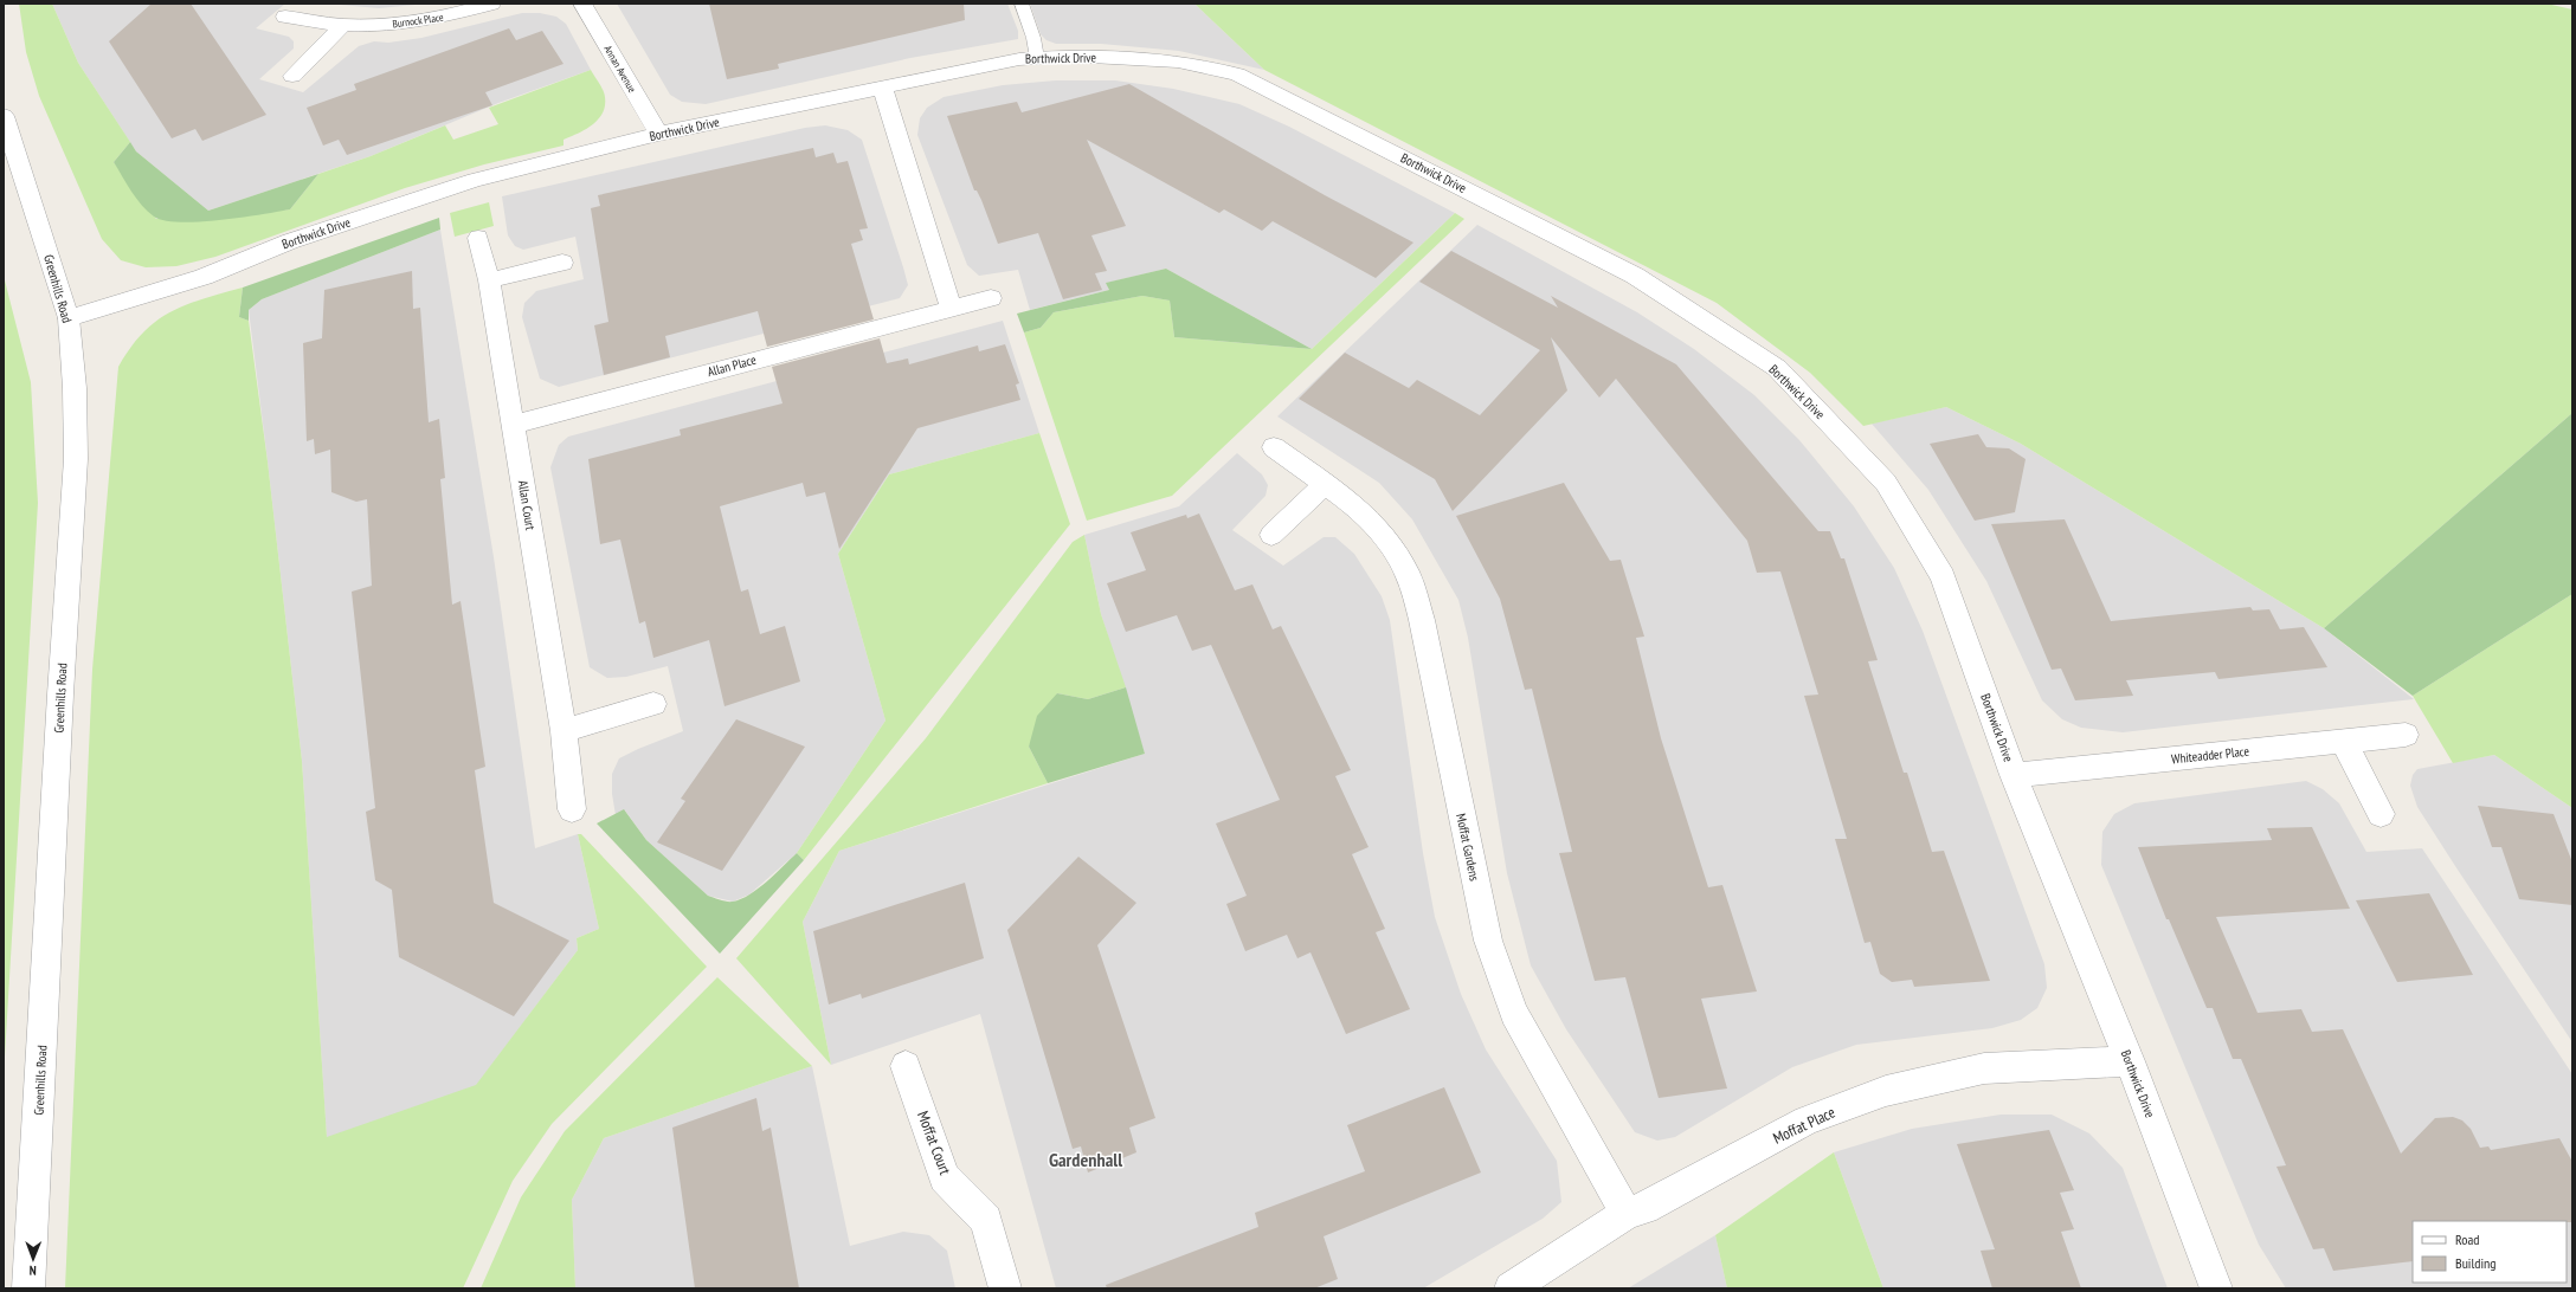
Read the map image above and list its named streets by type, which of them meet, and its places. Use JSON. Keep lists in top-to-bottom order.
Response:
{
  "streets": {
    "street": [
      "Burnock Place",
      "Borthwick Drive",
      "Annan Avenue",
      "Greenhills Road",
      "Allan Place",
      "Allan Court",
      "Whiteadder Place",
      "Moffat Gardens",
      "Moffat Place",
      "Moffat Court"
    ]
  },
  "crossings": [
    ["Borthwick Drive", "Annan Avenue"],
    ["Borthwick Drive", "Greenhills Road"],
    ["Borthwick Drive", "Whiteadder Place"],
    ["Borthwick Drive", "Moffat Place"],
    ["Allan Place", "Allan Court"],
    ["Moffat Gardens", "Moffat Place"]
  ],
  "districts": ["Gardenhall"],
  "legend": ["Road", "Building"],
  "north": "bottom"
}
